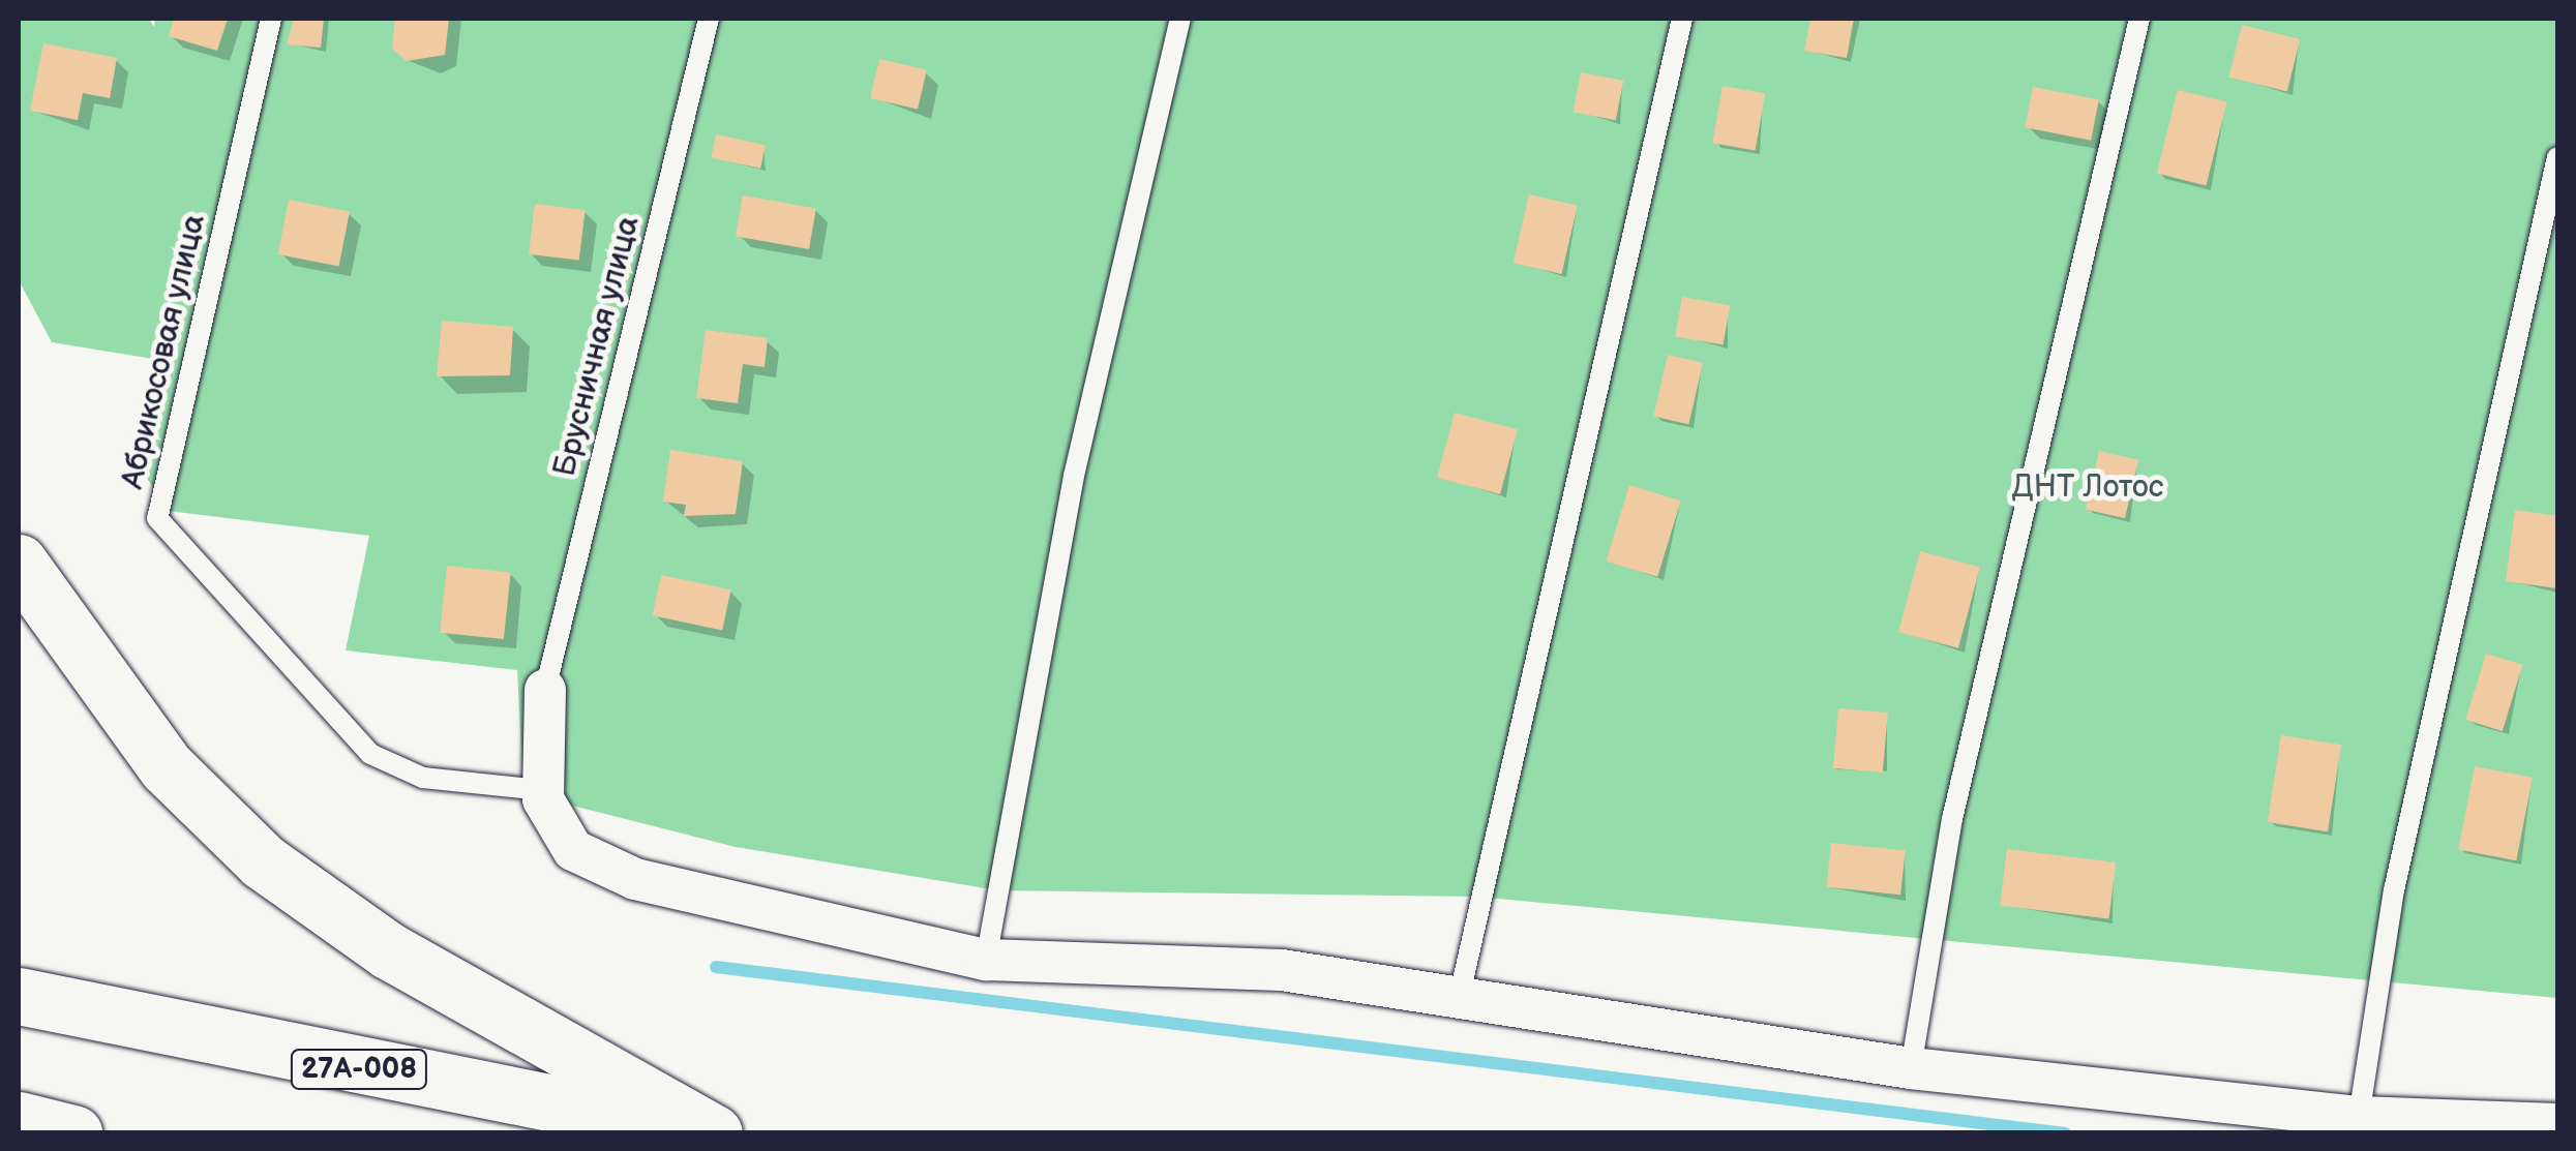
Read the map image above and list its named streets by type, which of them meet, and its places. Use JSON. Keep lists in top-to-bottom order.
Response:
{
  "streets": {
    "highway": ["27А-008"],
    "lane": ["Брусничная улица", "Абрикосовая улица"]
  },
  "parks": ["ДНТ Лотос"]
}
